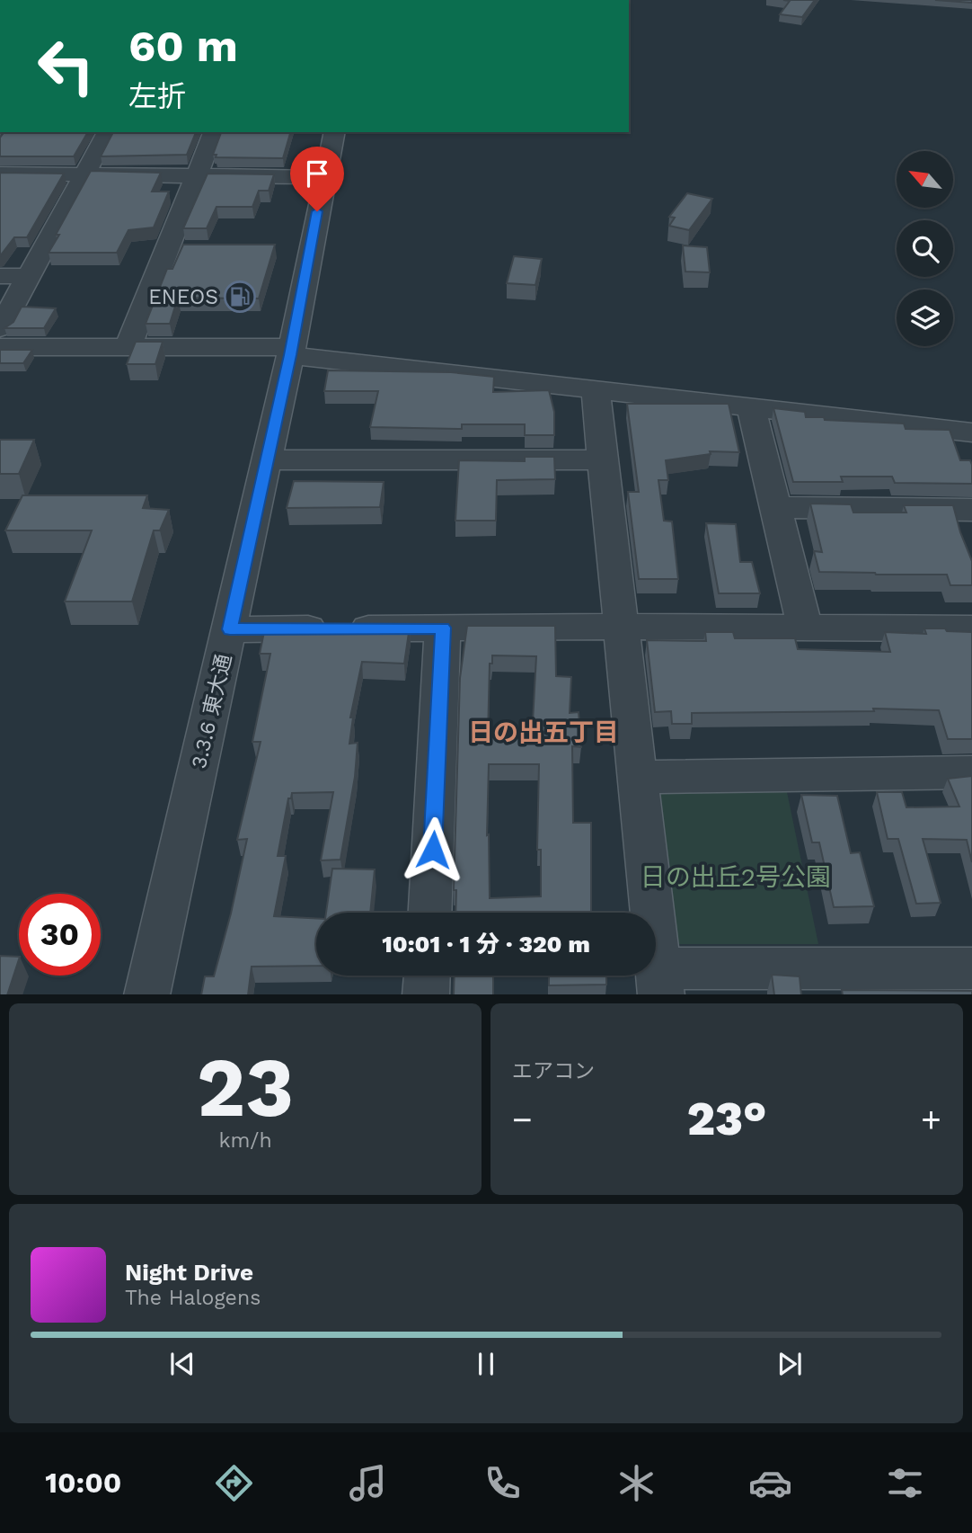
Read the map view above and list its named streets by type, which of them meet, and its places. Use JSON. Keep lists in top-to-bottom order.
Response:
{
  "streets": {
    "street": ["3.3.6 東大通"]
  },
  "districts": ["日の出五丁目"],
  "parks": ["日の出丘2号公園"],
  "places": {
    "fuel station": ["ENEOS"]
  },
  "north": "top left",
  "page": {
    "turn": ["60 m", "左折"],
    "limit": "30",
    "trip": "10:01 · 1 分 · 320 m",
    "tile": [
      ["23", "km/h"],
      "エアコン"
    ],
    "heat": ["−", "23°", "+"],
    "song": ["Night Drive", "The Halogens"],
    "tabs": "10:00"
  }
}
